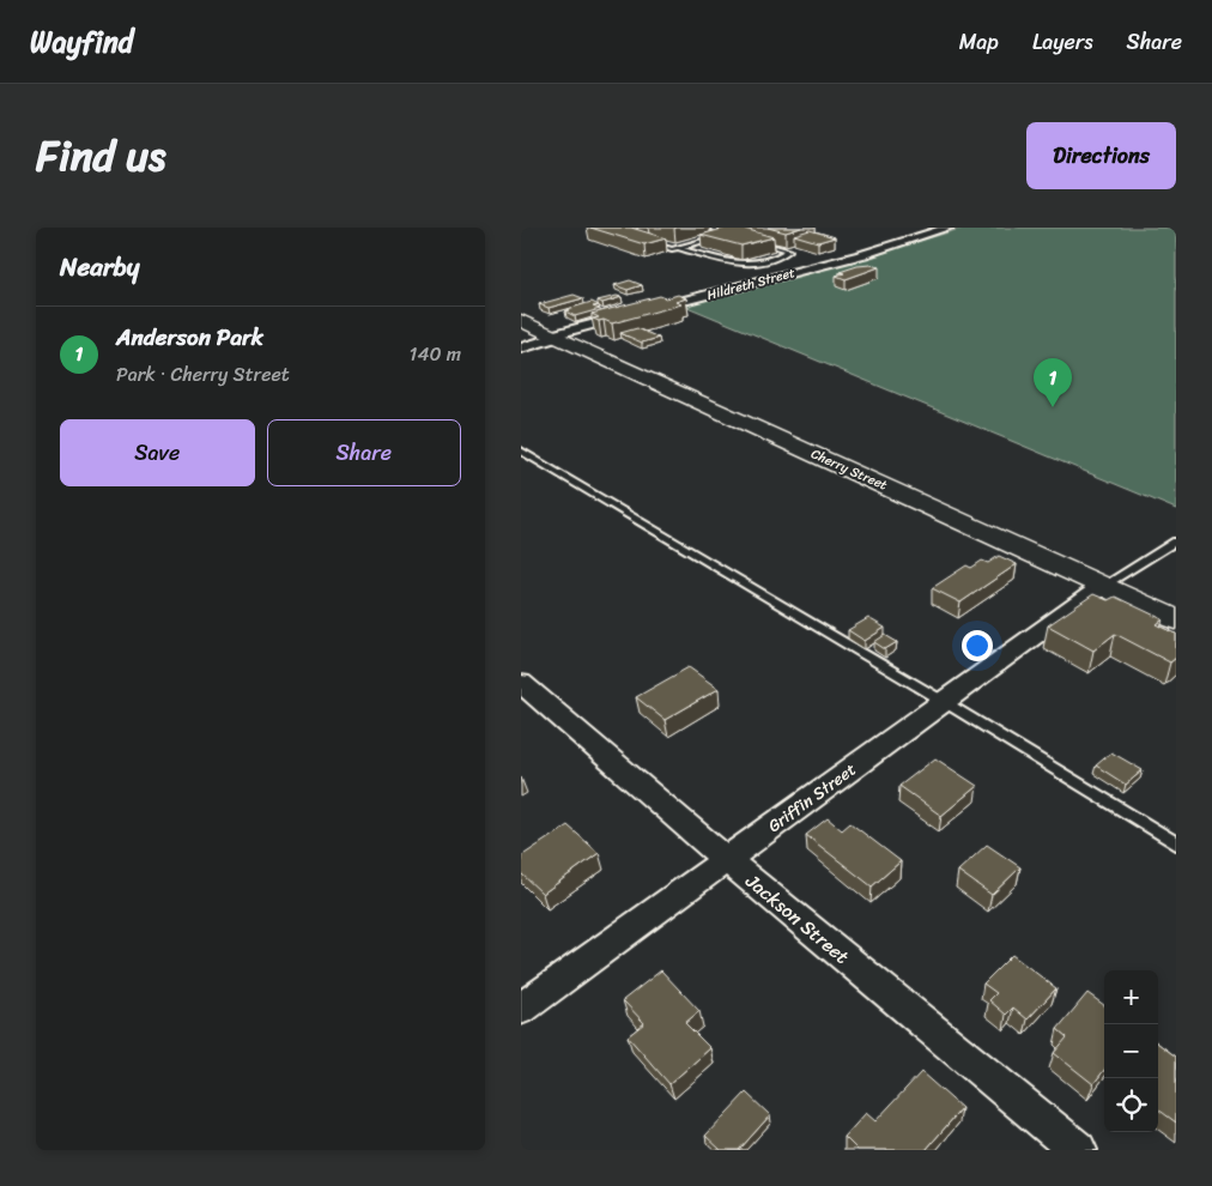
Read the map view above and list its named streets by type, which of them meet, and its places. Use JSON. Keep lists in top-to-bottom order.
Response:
{
  "streets": {
    "street": [
      "Hildreth Street",
      "Cherry Street",
      "Griffin Street",
      "Jackson Street"
    ]
  },
  "crossings": [
    ["Hildreth Street", "Cherry Street"],
    ["Cherry Street", "Griffin Street"],
    ["Griffin Street", "Jackson Street"]
  ],
  "page": {
    "header": "Wayfind",
    "nav": ["Map", "Layers", "Share"],
    "title": "Find us",
    "buttons": [
      "Directions",
      ["Save", "Share"]
    ],
    "heading": "Nearby",
    "list": [
      {
        "mark": "1",
        "name": "Anderson Park",
        "note": "Park · Cherry Street",
        "value": "140 m"
      }
    ],
    "pins": "1",
    "map_buttons": ["+", "−"]
  }
}
